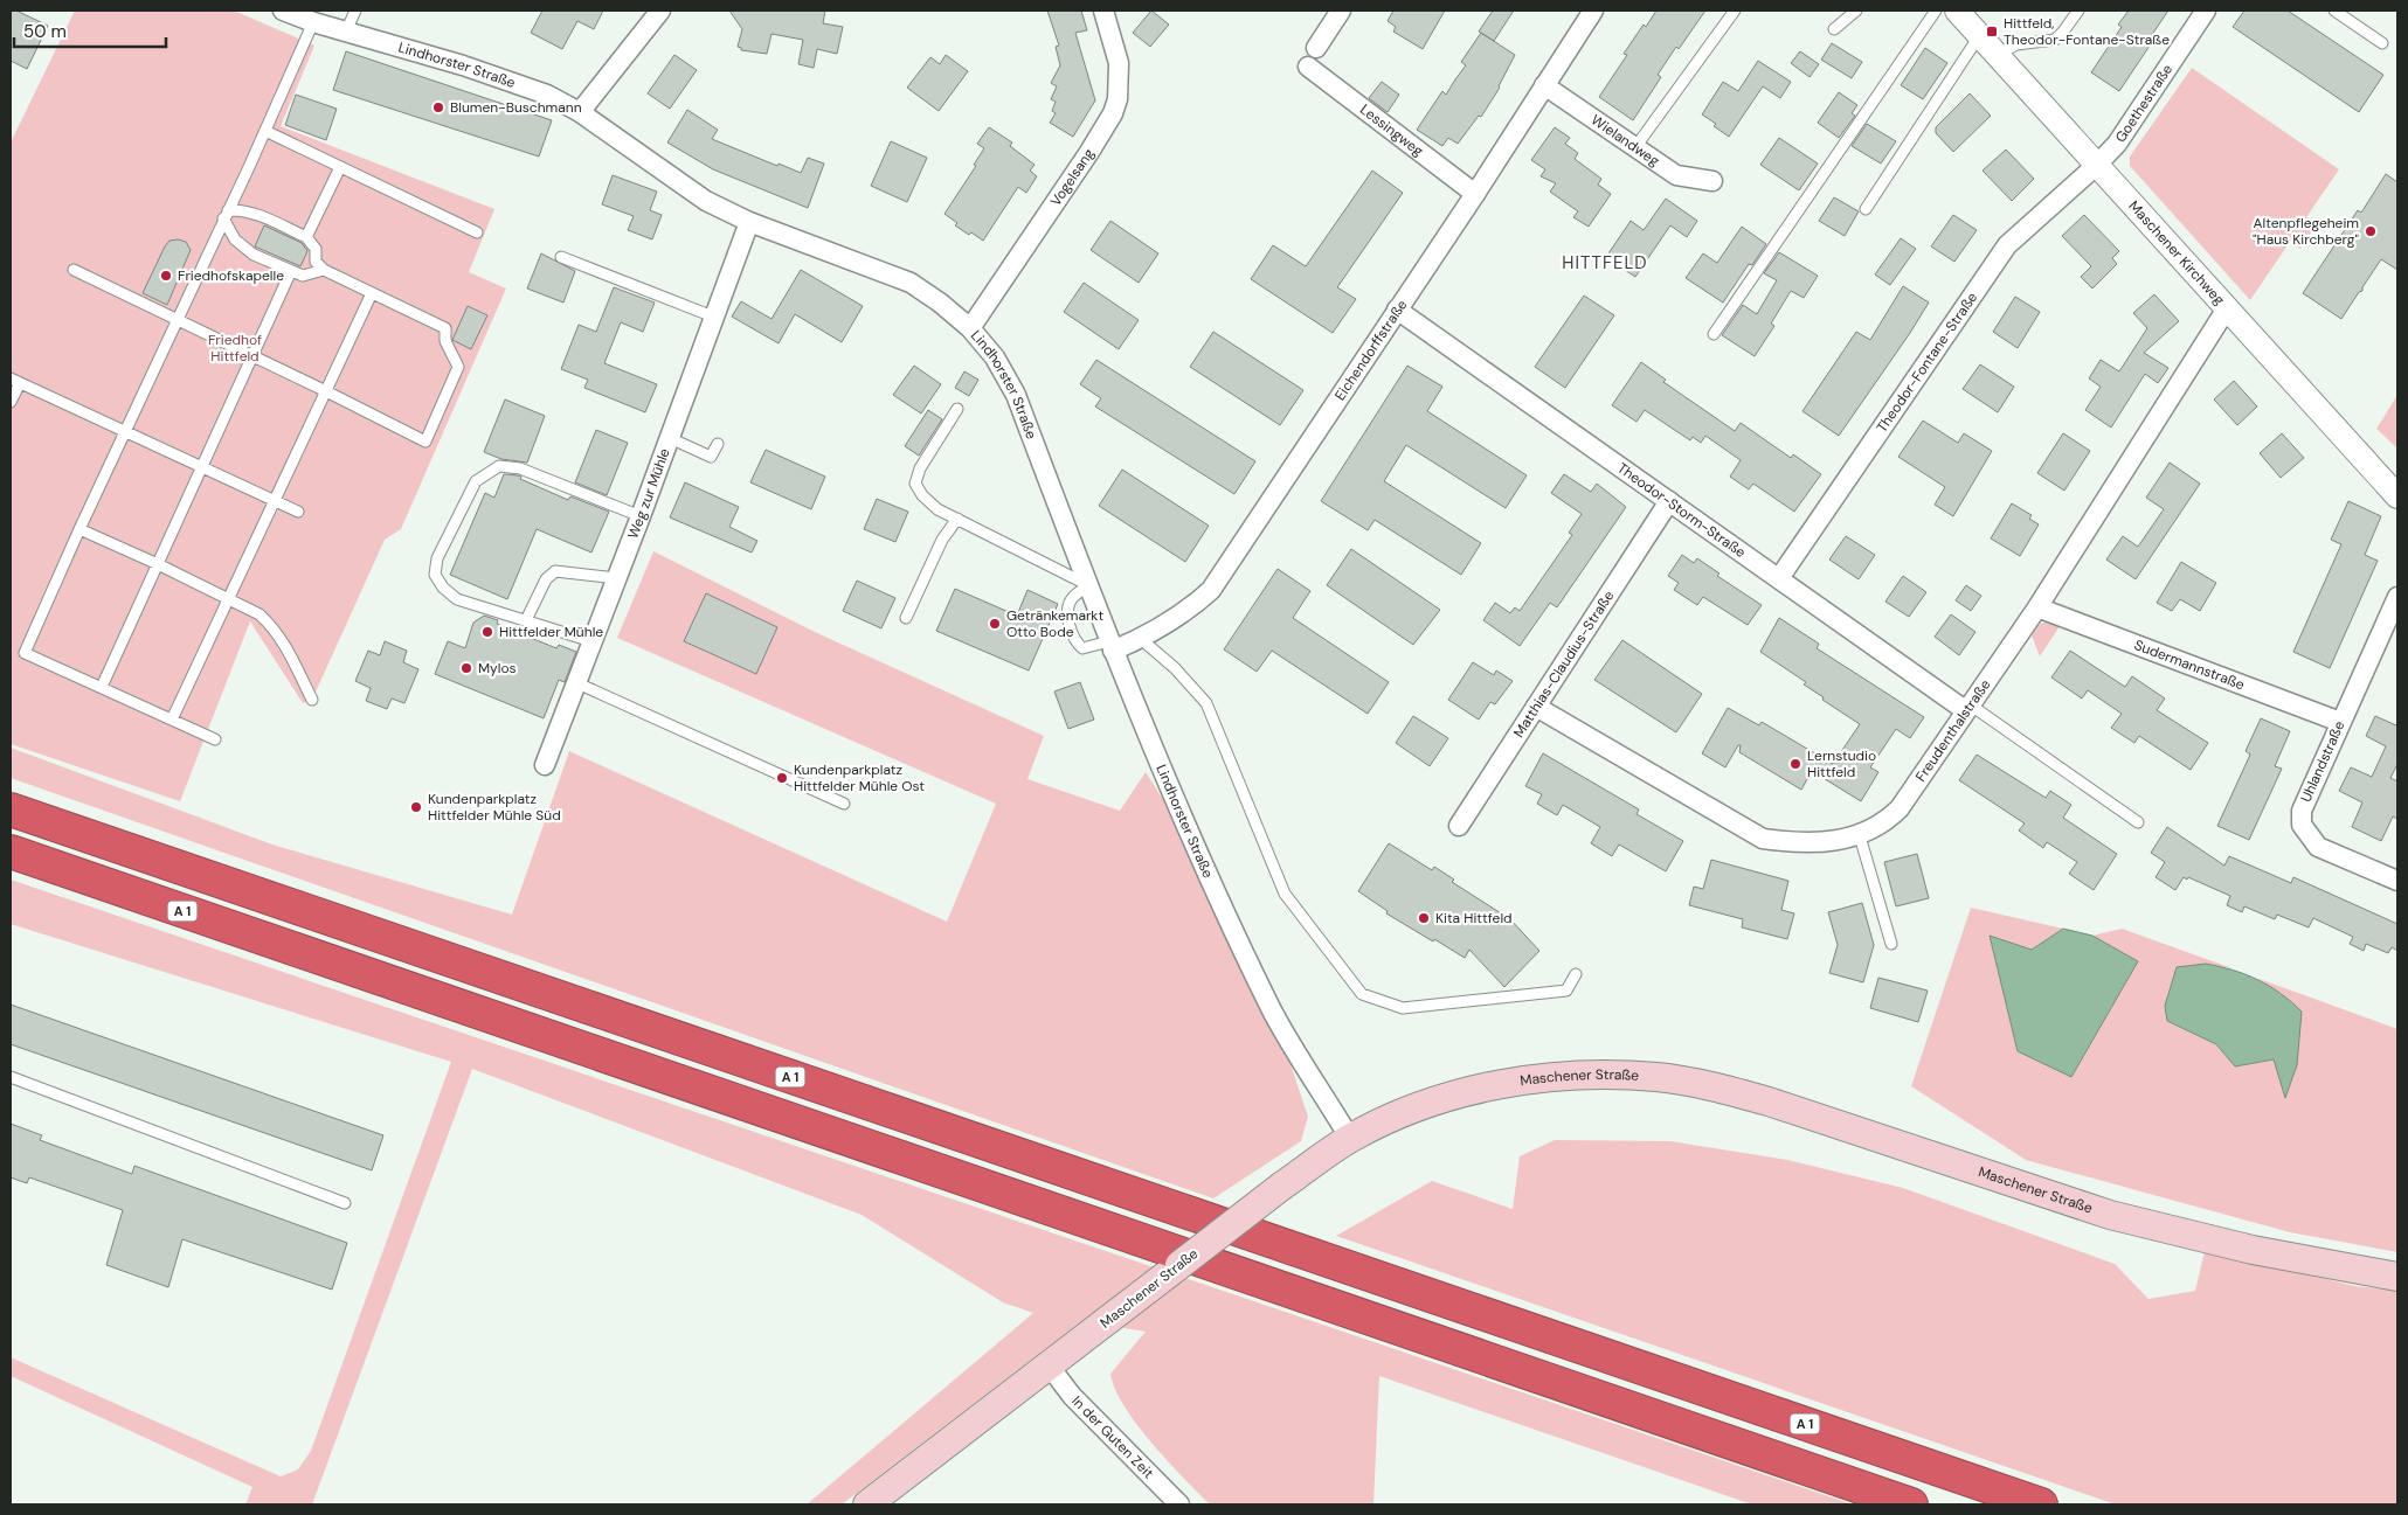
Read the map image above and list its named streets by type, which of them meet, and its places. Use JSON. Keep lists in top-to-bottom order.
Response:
{
  "streets": {
    "highway": ["A 1"],
    "main road": ["Maschener Straße"],
    "street": [
      "Lindhorster Straße",
      "Goethestraße",
      "Lessingweg",
      "Wielandweg",
      "Vogelsang",
      "Maschener Kirchweg",
      "Eichendorffstraße",
      "Theodor-Fontane-Straße",
      "Weg zur Mühle",
      "Theodor-Storm-Straße",
      "Matthias-Claudius-Straße",
      "Sudermannstraße",
      "Freudenthalstraße",
      "Uhlandstraße",
      "In der Guten Zeit"
    ]
  },
  "crossings": [
    ["Lindhorster Straße", "Vogelsang"],
    ["Lindhorster Straße", "Eichendorffstraße"],
    ["Lindhorster Straße", "Weg zur Mühle"],
    ["Lindhorster Straße", "Maschener Straße"],
    ["Goethestraße", "Maschener Kirchweg"],
    ["Goethestraße", "Theodor-Fontane-Straße"],
    ["Lessingweg", "Eichendorffstraße"],
    ["Wielandweg", "Eichendorffstraße"],
    ["Maschener Kirchweg", "Theodor-Fontane-Straße"],
    ["Maschener Kirchweg", "Freudenthalstraße"],
    ["Eichendorffstraße", "Theodor-Storm-Straße"],
    ["Theodor-Fontane-Straße", "Theodor-Storm-Straße"],
    ["Theodor-Storm-Straße", "Matthias-Claudius-Straße"],
    ["Theodor-Storm-Straße", "Freudenthalstraße"],
    ["Matthias-Claudius-Straße", "Freudenthalstraße"],
    ["Sudermannstraße", "Freudenthalstraße"],
    ["Sudermannstraße", "Uhlandstraße"],
    ["Maschener Straße", "In der Guten Zeit"]
  ],
  "districts": ["HITTFELD"],
  "parks": ["Friedhof Hittfeld"],
  "places": {
    "transit": ["Hittfeld, Theodor-Fontane-Straße"],
    "other": [
      "Blumen-Buschmann",
      "Altenpflegeheim \"Haus Kirchberg\"",
      "Friedhofskapelle",
      "Getränkemarkt Otto Bode",
      "Hittfelder Mühle",
      "Mylos",
      "Lernstudio Hittfeld",
      "Kundenparkplatz Hittfelder Mühle Ost",
      "Kundenparkplatz Hittfelder Mühle Süd",
      "Kita Hittfeld"
    ]
  },
  "scale_bar": "50 m"
}
